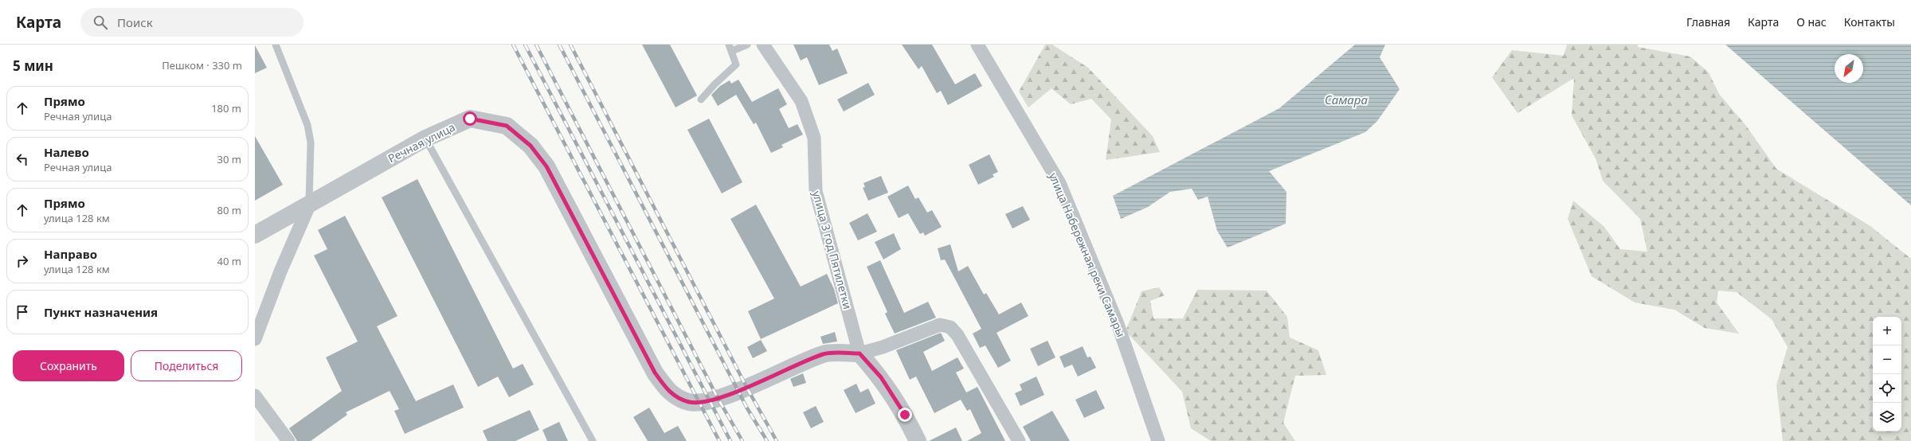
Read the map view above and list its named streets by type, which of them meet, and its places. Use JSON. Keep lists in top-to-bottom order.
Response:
{
  "streets": {
    "street": ["Речная улица", "улица 3 год Пятилетки", "улица Набережная реки Самары"]
  },
  "crossings": [
    ["Речная улица", "улица 3 год Пятилетки"]
  ],
  "water": ["Самара"],
  "north": "bottom left",
  "page": {
    "header": "Карта",
    "search": "Поиск",
    "nav": [
      "Главная",
      "Карта",
      "О нас",
      "Контакты"
    ],
    "heading": ["5 мин", "Пешком · 330 m"],
    "list": [
      ["Прямо", "Речная улица", "180 m"],
      ["Налево", "Речная улица", "30 m"],
      ["Прямо", "улица 128 км", "80 m"],
      ["Направо", "улица 128 км", "40 m"],
      "Пункт назначения"
    ],
    "map_buttons": ["+", "−"],
    "buttons": ["Сохранить", "Поделиться"]
  }
}
